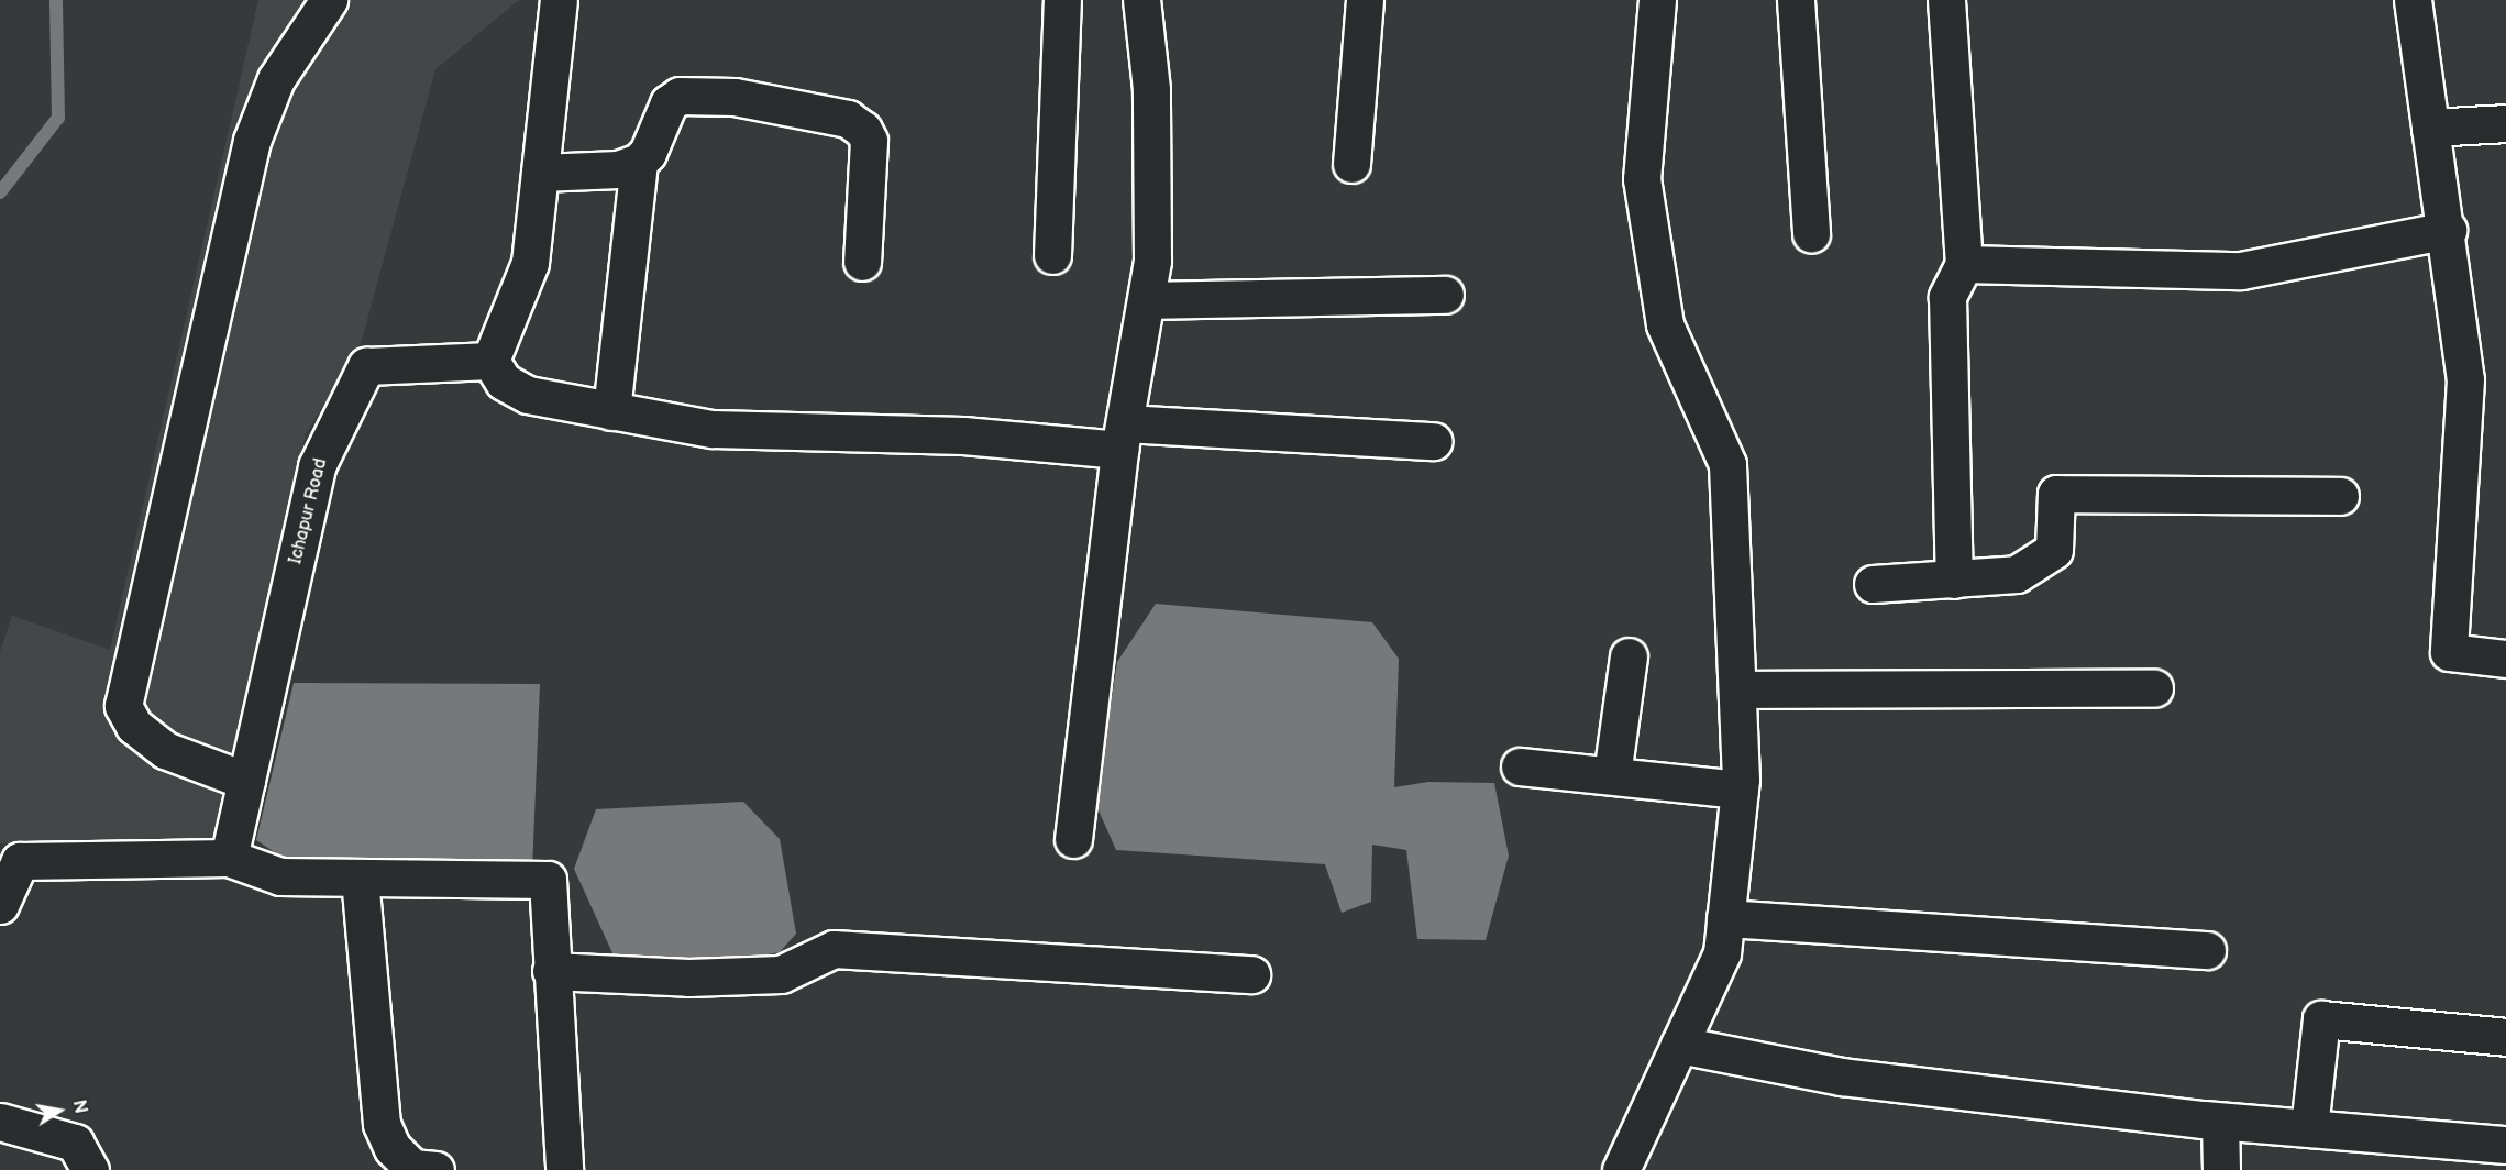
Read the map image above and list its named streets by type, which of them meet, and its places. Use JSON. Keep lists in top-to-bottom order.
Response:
{
  "streets": {
    "street": ["Ichapur Road"]
  },
  "north": "right"
}
